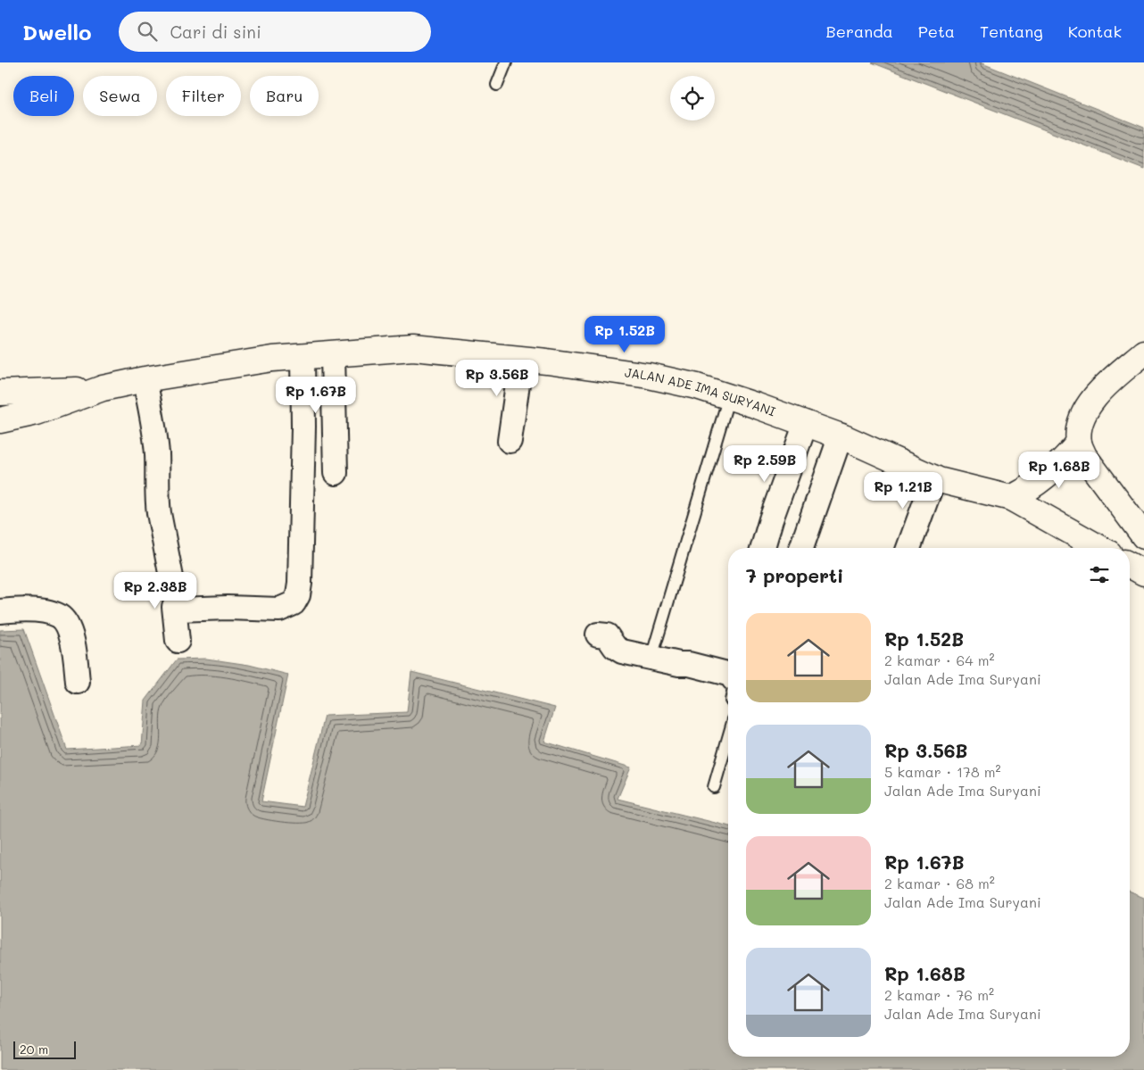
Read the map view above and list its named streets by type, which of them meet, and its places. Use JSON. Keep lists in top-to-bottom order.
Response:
{
  "streets": {
    "main road": ["JALAN ADE IMA SURYANI"]
  },
  "scale_bar": "20 m",
  "page": {
    "header": "Dwello",
    "search": "Cari di sini",
    "nav": [
      "Beranda",
      "Peta",
      "Tentang",
      "Kontak"
    ],
    "chip": [
      "Beli",
      "Sewa",
      "Filter",
      "Baru"
    ],
    "price": [
      "Rp 1.52B",
      "Rp 3.56B",
      "Rp 1.67B",
      "Rp 2.59B",
      "Rp 1.68B",
      "Rp 1.21B",
      "Rp 2.38B"
    ],
    "heading": "7 properti",
    "list": [
      {
        "name": "Rp 1.52B",
        "note": "2 kamar · 64 m² · Jalan Ade Ima Suryani"
      },
      {
        "name": "Rp 3.56B",
        "note": "5 kamar · 178 m² · Jalan Ade Ima Suryani"
      },
      {
        "name": "Rp 1.67B",
        "note": "2 kamar · 68 m² · Jalan Ade Ima Suryani"
      },
      {
        "name": "Rp 1.68B",
        "note": "2 kamar · 76 m² · Jalan Ade Ima Suryani"
      }
    ],
    "scale": "20 m"
  }
}
